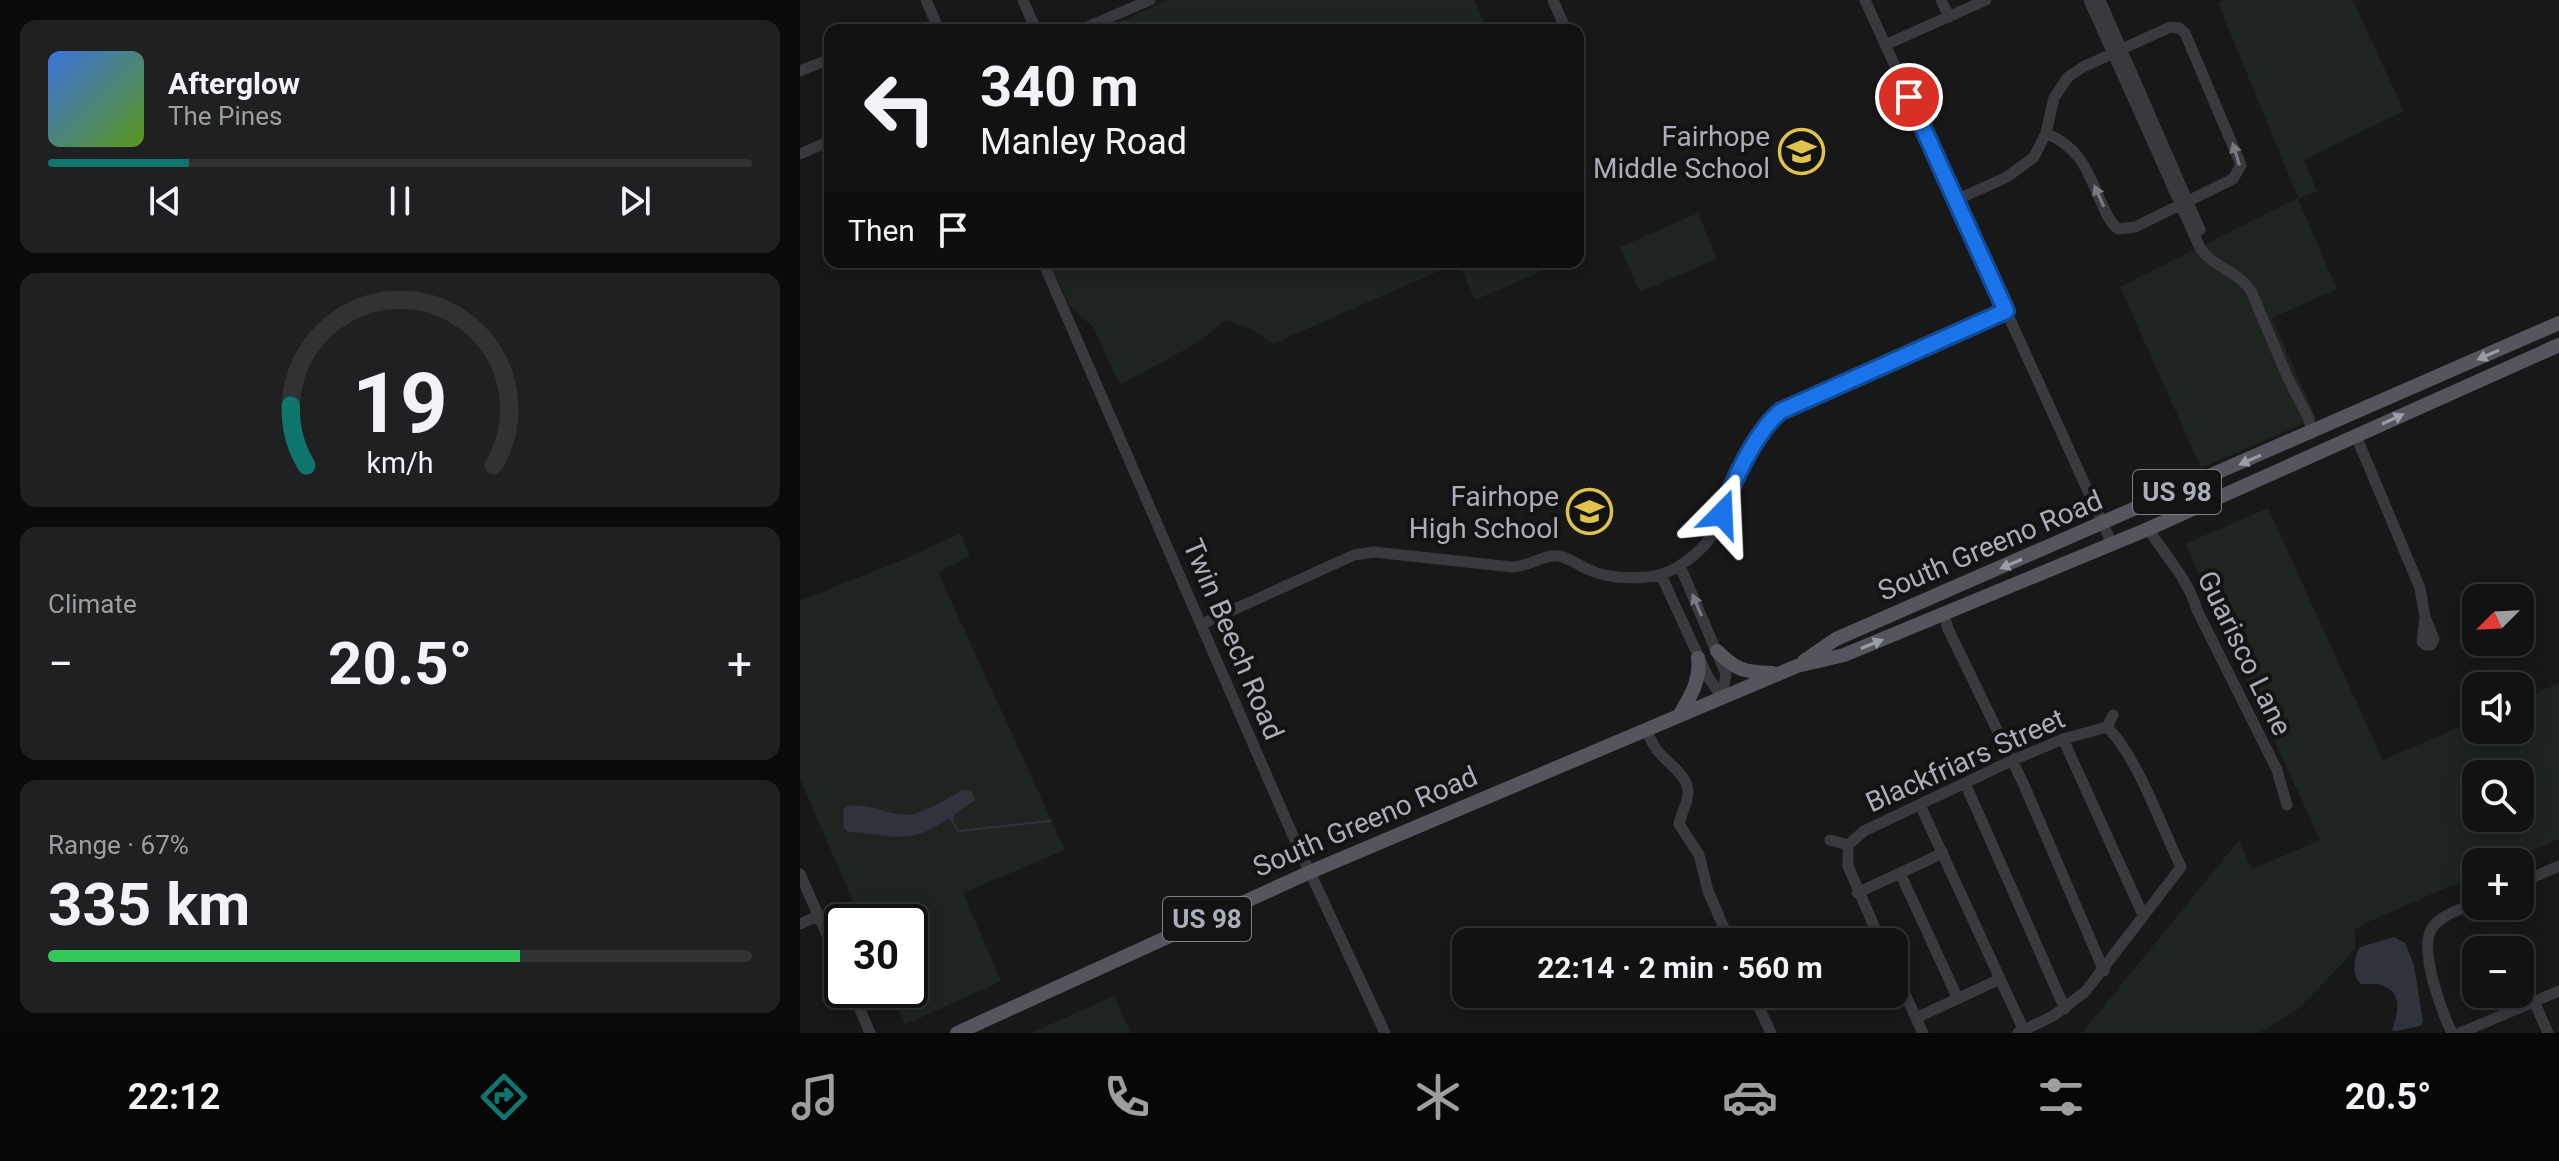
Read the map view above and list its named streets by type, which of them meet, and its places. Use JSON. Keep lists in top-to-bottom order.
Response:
{
  "streets": {
    "main road": ["US 98", "South Greeno Road"],
    "street": ["Twin Beech Road", "Guarisco Lane", "Blackfriars Street"]
  },
  "crossings": [
    ["South Greeno Road", "Twin Beech Road"],
    ["South Greeno Road", "Guarisco Lane"]
  ],
  "places": {
    "school or university": ["Fairhope Middle School", "Fairhope High School"]
  },
  "north": "bottom left",
  "page": {
    "turn": ["340 m", "Manley Road"],
    "song": ["Afterglow", "The Pines"],
    "then": "Then",
    "tile": [
      "Climate",
      ["Range · 67%", "335 km"]
    ],
    "map_buttons": ["+", "−"],
    "heat": ["−", "20.5°", "+"],
    "limit": "30",
    "trip": "22:14 · 2 min · 560 m",
    "tabs": ["22:12", "20.5°"],
    "gauge": ["19", "km/h"]
  }
}
